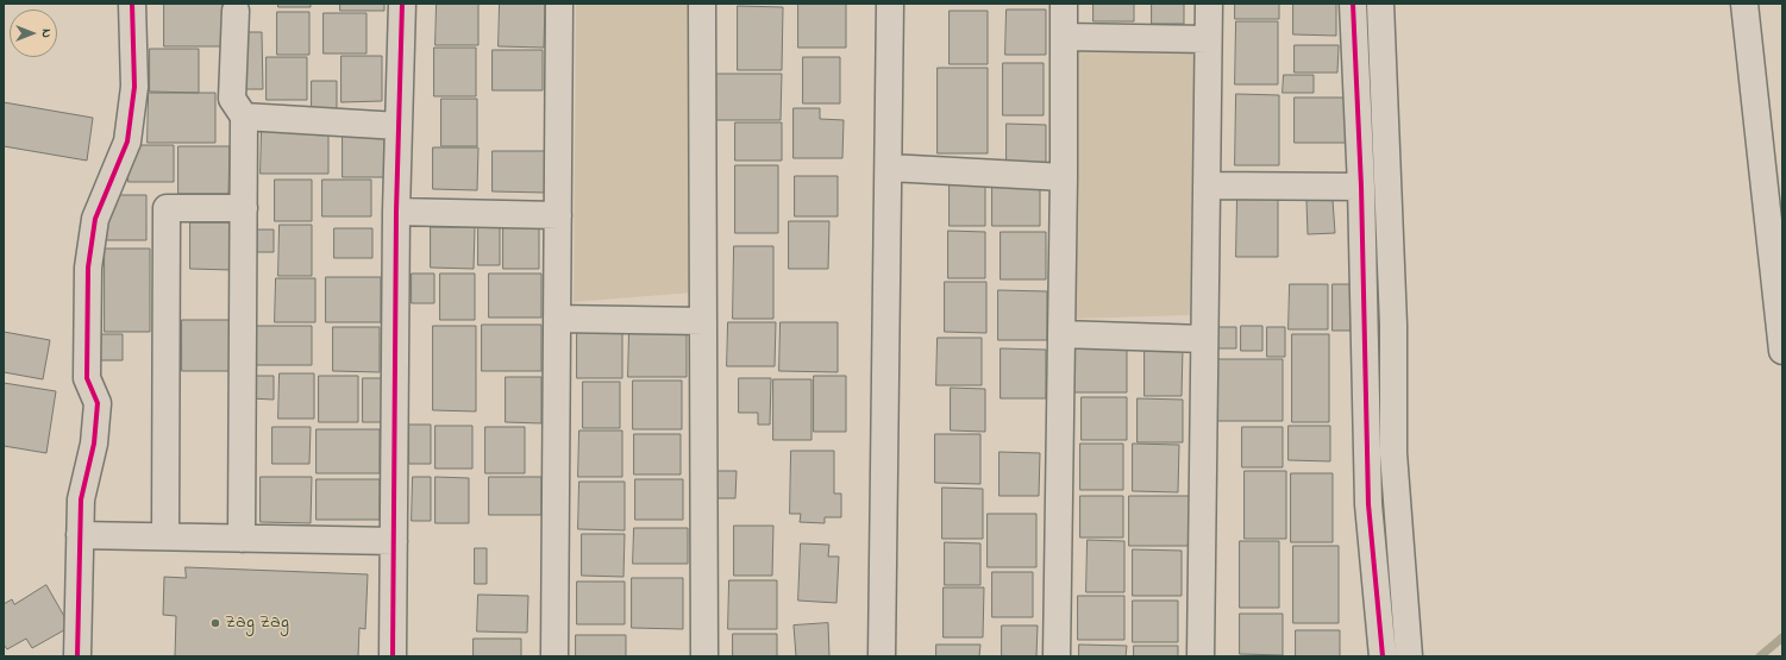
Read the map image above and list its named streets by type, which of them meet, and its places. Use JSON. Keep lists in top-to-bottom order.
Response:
{
  "places": ["Zag Zag"],
  "north": "right"
}
